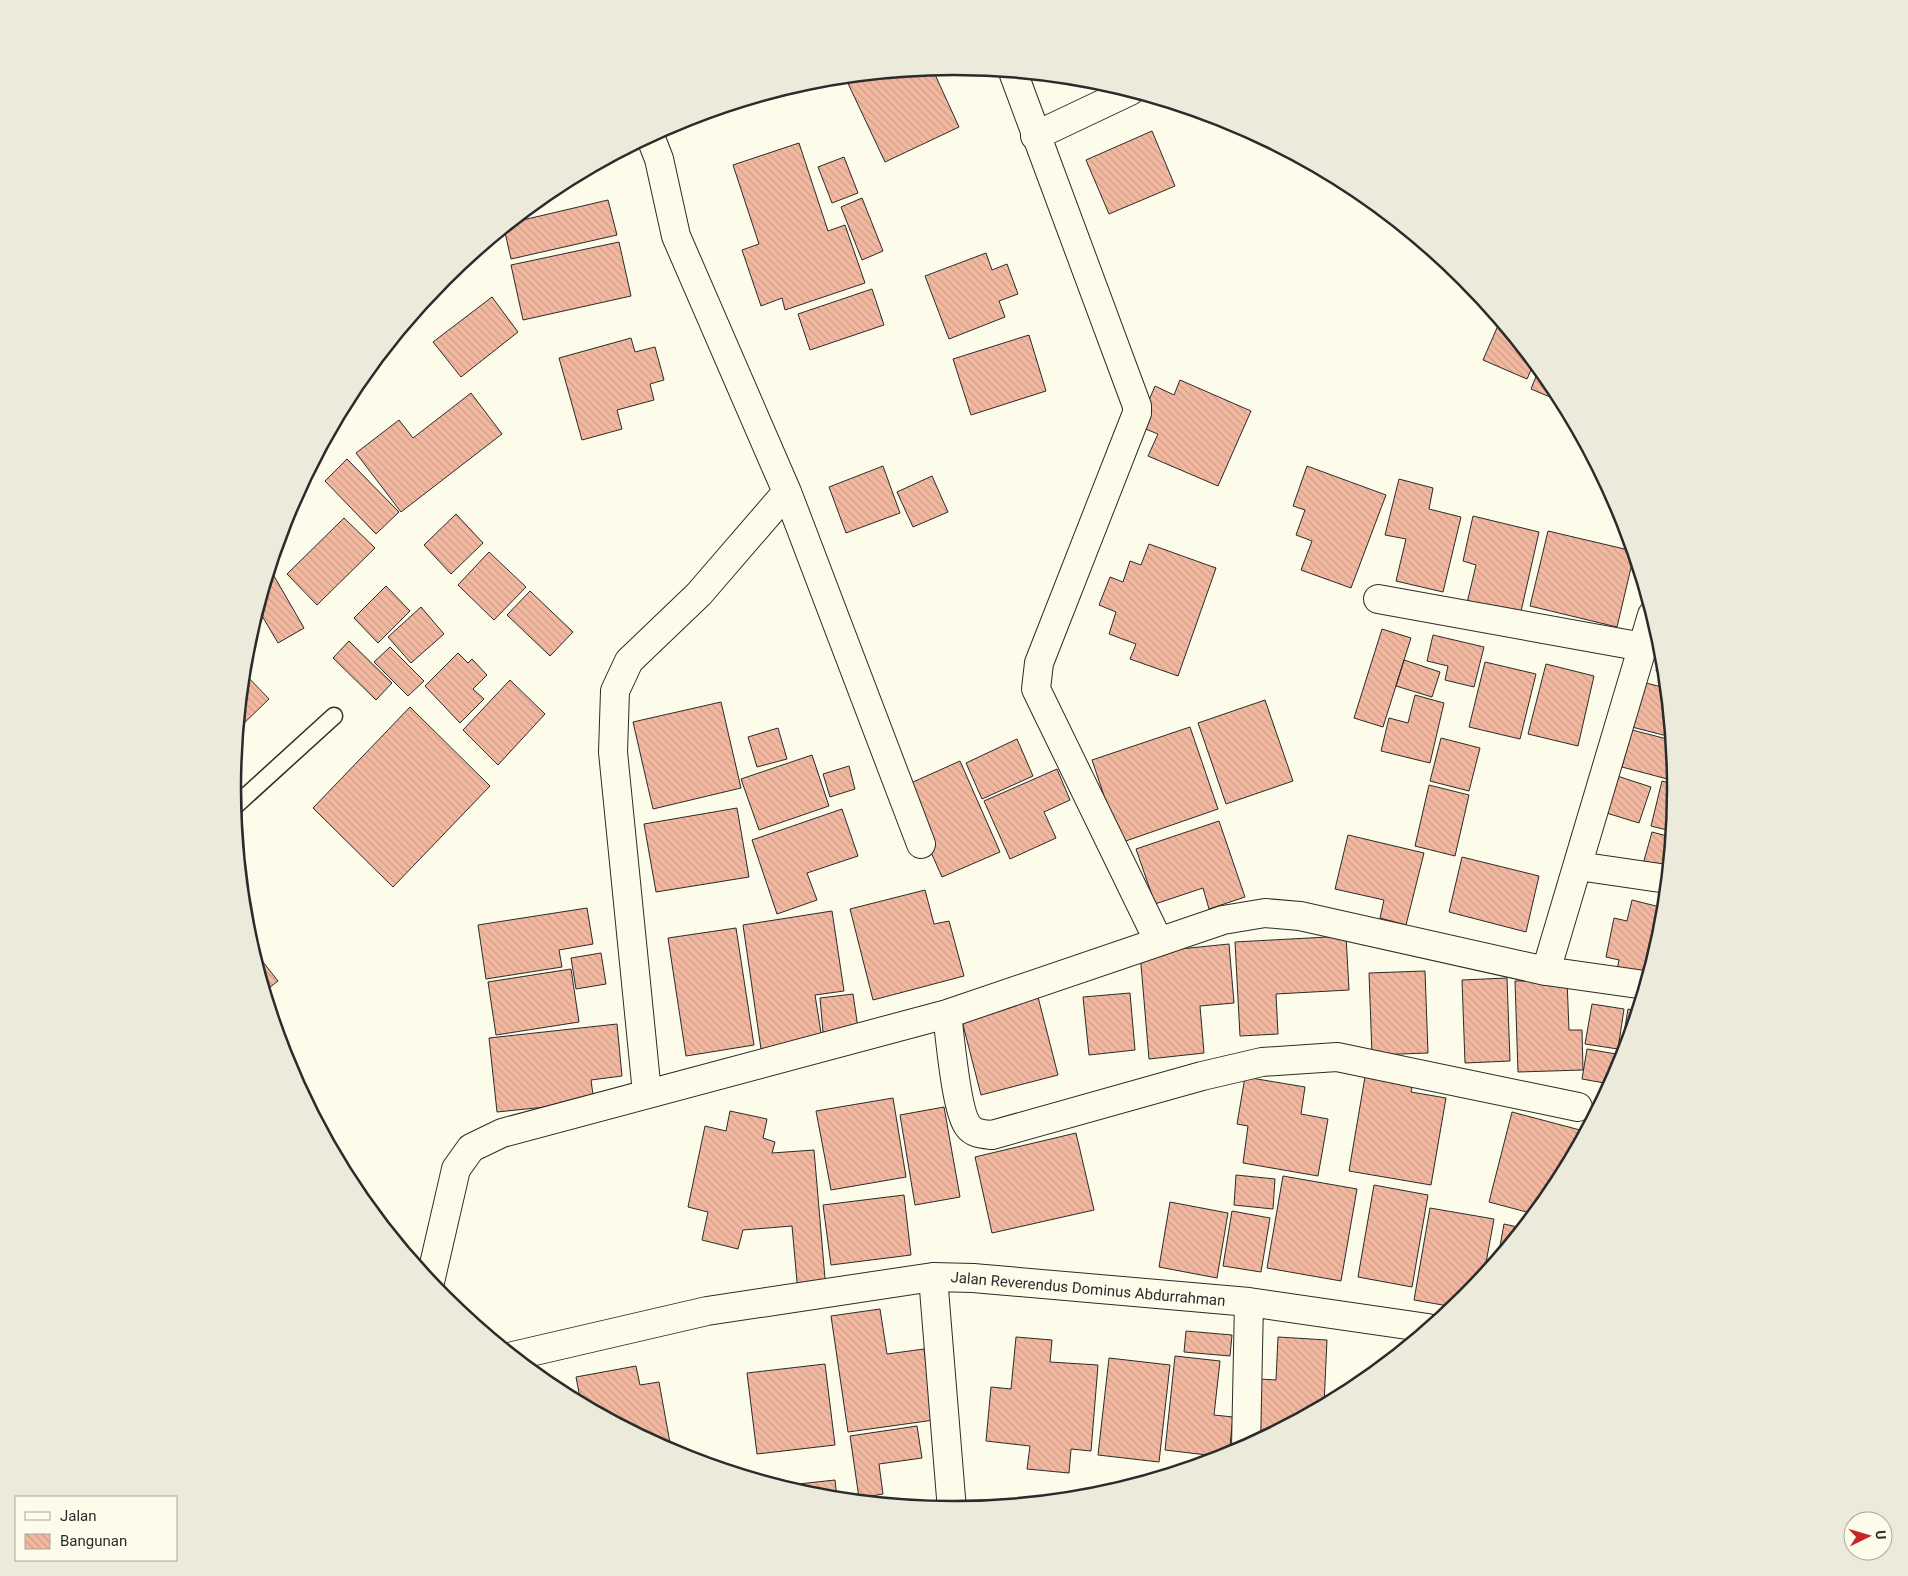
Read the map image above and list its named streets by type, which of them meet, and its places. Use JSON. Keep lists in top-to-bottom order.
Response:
{
  "streets": {
    "street": ["Jalan Reverendus Dominus Abdurrahman"]
  },
  "legend": ["Jalan", "Bangunan"],
  "north": "right"
}
